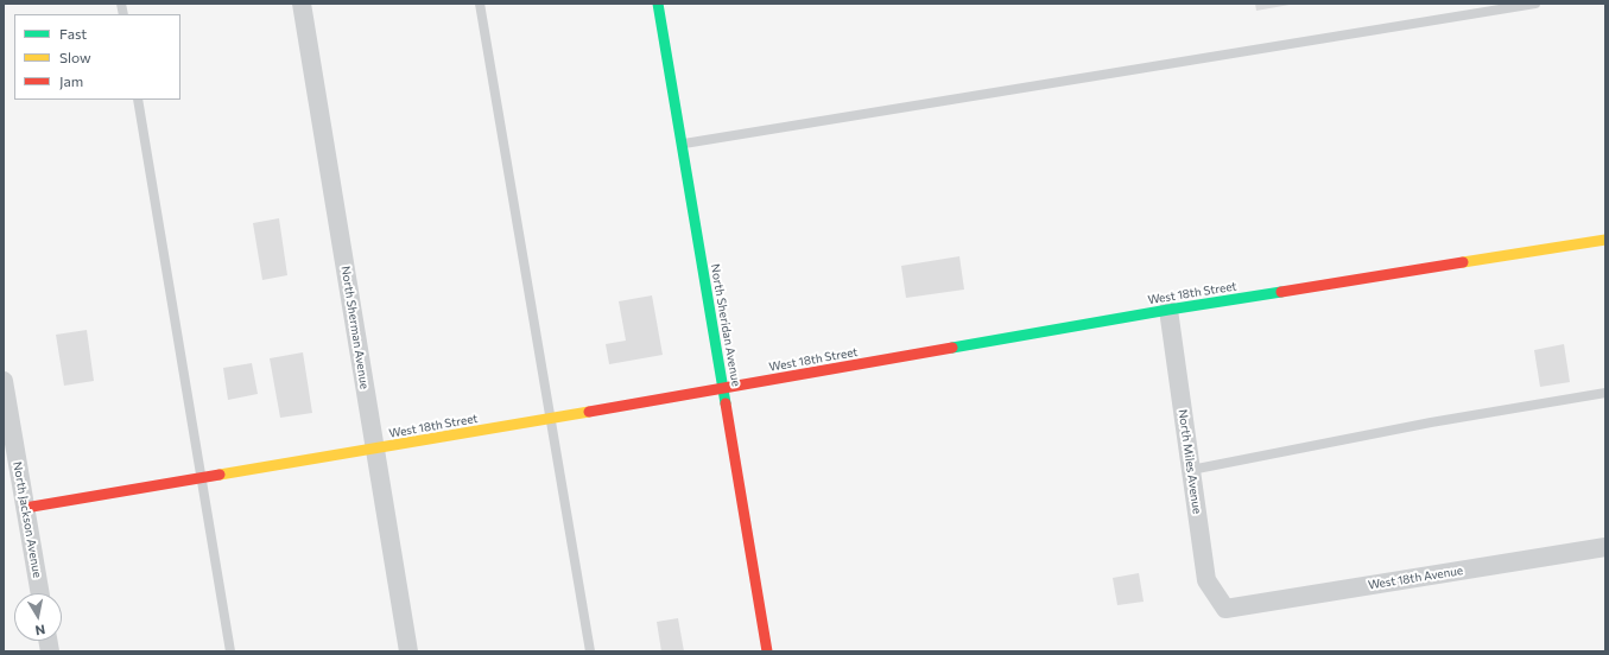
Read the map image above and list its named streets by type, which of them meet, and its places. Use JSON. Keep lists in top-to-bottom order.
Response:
{
  "streets": {
    "street": [
      "West 18th Street",
      "North Sheridan Avenue",
      "North Sherman Avenue",
      "North Miles Avenue",
      "North Jackson Avenue",
      "West 18th Avenue"
    ]
  },
  "crossings": [
    ["West 18th Street", "North Sheridan Avenue"],
    ["West 18th Street", "North Sherman Avenue"],
    ["West 18th Street", "North Miles Avenue"],
    ["West 18th Street", "North Jackson Avenue"],
    ["North Miles Avenue", "West 18th Avenue"]
  ],
  "legend": ["Fast", "Slow", "Jam"],
  "north": "bottom"
}
